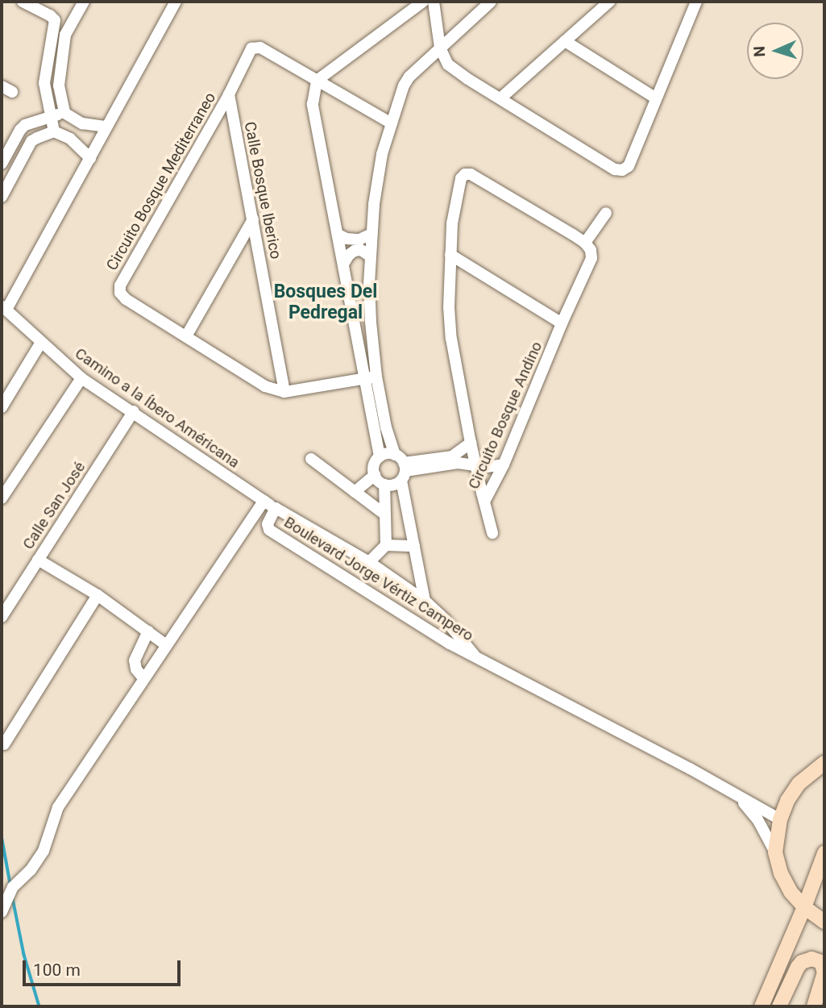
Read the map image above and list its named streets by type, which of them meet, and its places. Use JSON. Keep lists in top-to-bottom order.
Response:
{
  "streets": {
    "street": [
      "Circuito Bosque Mediterraneo",
      "Calle Bosque Iberico",
      "Camino a la Íbero Américana",
      "Circuito Bosque Andino",
      "Calle San José",
      "Boulevard Jorge Vértiz Campero"
    ]
  },
  "crossings": [
    ["Circuito Bosque Mediterraneo", "Calle Bosque Iberico"],
    ["Camino a la Íbero Américana", "Calle San José"],
    ["Camino a la Íbero Américana", "Boulevard Jorge Vértiz Campero"]
  ],
  "districts": ["Bosques Del Pedregal"],
  "scale_bar": "100 m",
  "north": "left"
}
